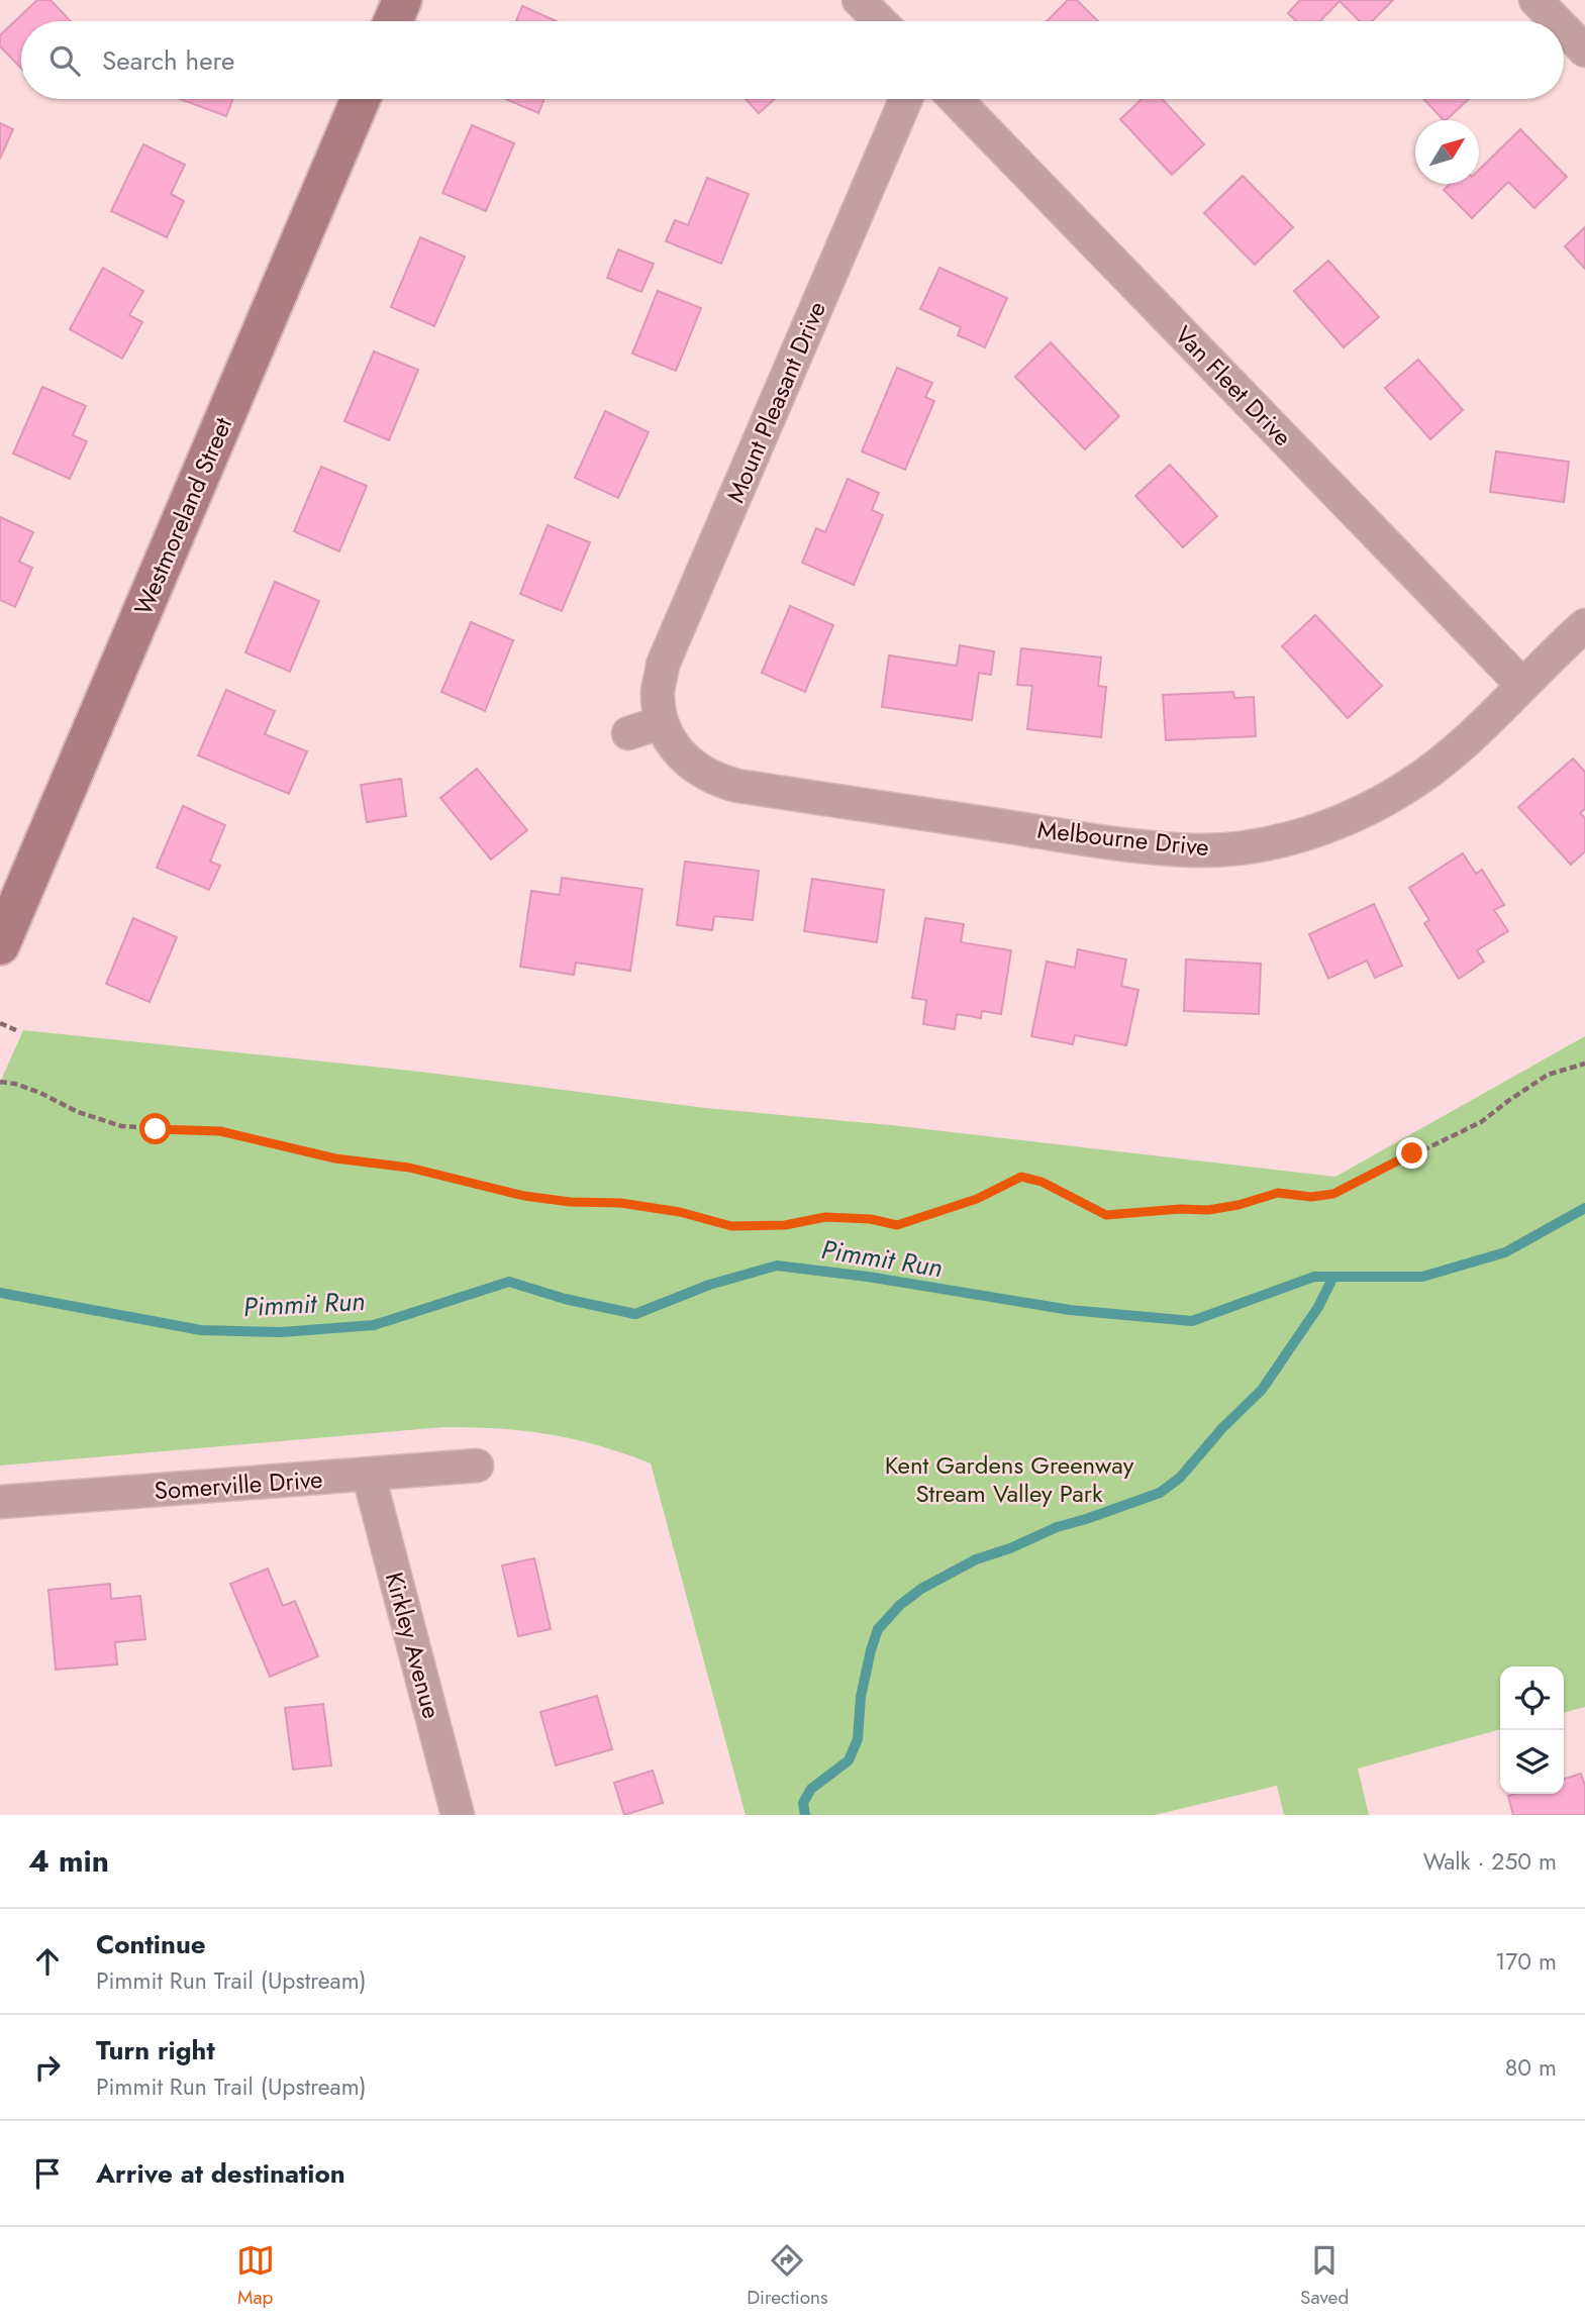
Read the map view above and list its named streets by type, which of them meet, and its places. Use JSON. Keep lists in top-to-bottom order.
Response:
{
  "streets": {
    "main road": ["Westmoreland Street"],
    "street": [
      "Van Fleet Drive",
      "Mount Pleasant Drive",
      "Melbourne Drive",
      "Somerville Drive",
      "Kirkley Avenue"
    ]
  },
  "crossings": [
    ["Van Fleet Drive", "Melbourne Drive"],
    ["Mount Pleasant Drive", "Melbourne Drive"],
    ["Somerville Drive", "Kirkley Avenue"]
  ],
  "water": ["Pimmit Run"],
  "parks": ["Kent Gardens Greenway Stream Valley Park"],
  "north": "top right",
  "page": {
    "search": "Search here",
    "heading": ["4 min", "Walk · 250 m"],
    "list": [
      ["Continue", "Pimmit Run Trail (Upstream)", "170 m"],
      ["Turn right", "Pimmit Run Trail (Upstream)", "80 m"],
      "Arrive at destination"
    ],
    "nav": ["Map", "Directions", "Saved"]
  }
}
